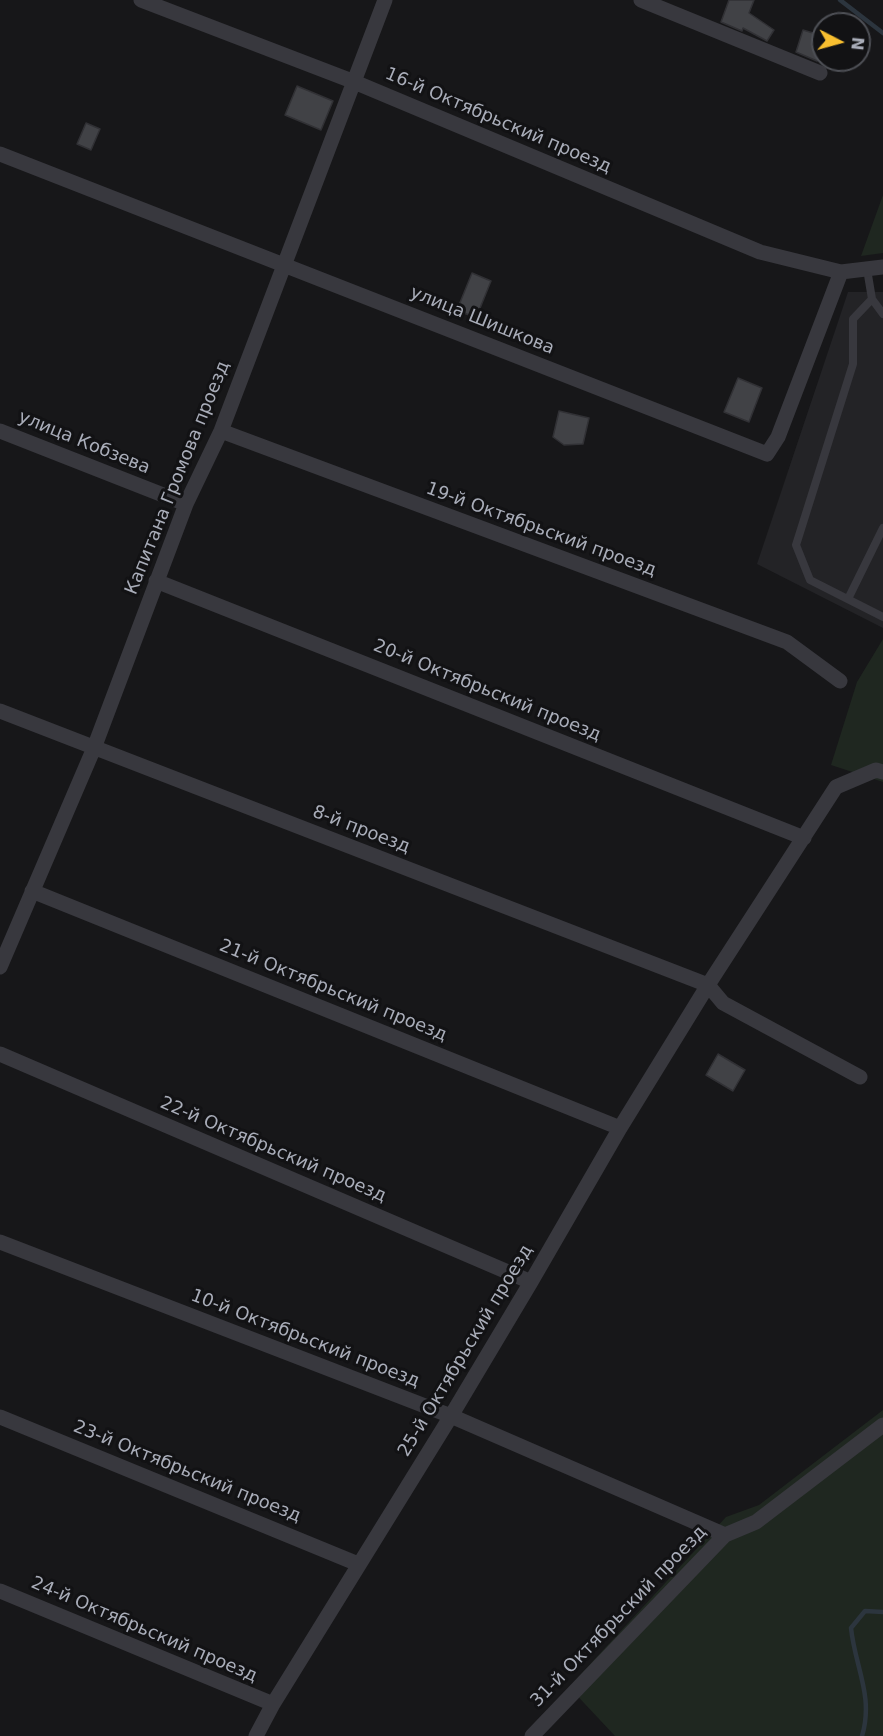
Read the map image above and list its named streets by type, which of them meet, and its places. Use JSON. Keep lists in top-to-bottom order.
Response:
{
  "streets": {
    "street": [
      "16-й Октябрьский проезд",
      "улица Шишкова",
      "улица Кобзева",
      "Капитана Громова проезд",
      "19-й Октябрьский проезд",
      "20-й Октябрьский проезд",
      "8-й проезд",
      "21-й Октябрьский проезд",
      "22-й Октябрьский проезд",
      "10-й Октябрьский проезд",
      "25-й Октябрьский проезд",
      "23-й Октябрьский проезд",
      "31-й Октябрьский проезд",
      "24-й Октябрьский проезд"
    ]
  },
  "crossings": [
    ["16-й Октябрьский проезд", "улица Шишкова"],
    ["16-й Октябрьский проезд", "Капитана Громова проезд"],
    ["улица Шишкова", "Капитана Громова проезд"],
    ["улица Кобзева", "Капитана Громова проезд"],
    ["Капитана Громова проезд", "19-й Октябрьский проезд"],
    ["Капитана Громова проезд", "20-й Октябрьский проезд"],
    ["Капитана Громова проезд", "8-й проезд"],
    ["Капитана Громова проезд", "21-й Октябрьский проезд"],
    ["20-й Октябрьский проезд", "25-й Октябрьский проезд"],
    ["8-й проезд", "25-й Октябрьский проезд"],
    ["21-й Октябрьский проезд", "25-й Октябрьский проезд"],
    ["22-й Октябрьский проезд", "25-й Октябрьский проезд"],
    ["10-й Октябрьский проезд", "25-й Октябрьский проезд"],
    ["10-й Октябрьский проезд", "31-й Октябрьский проезд"],
    ["25-й Октябрьский проезд", "23-й Октябрьский проезд"],
    ["25-й Октябрьский проезд", "24-й Октябрьский проезд"]
  ],
  "north": "right"
}
